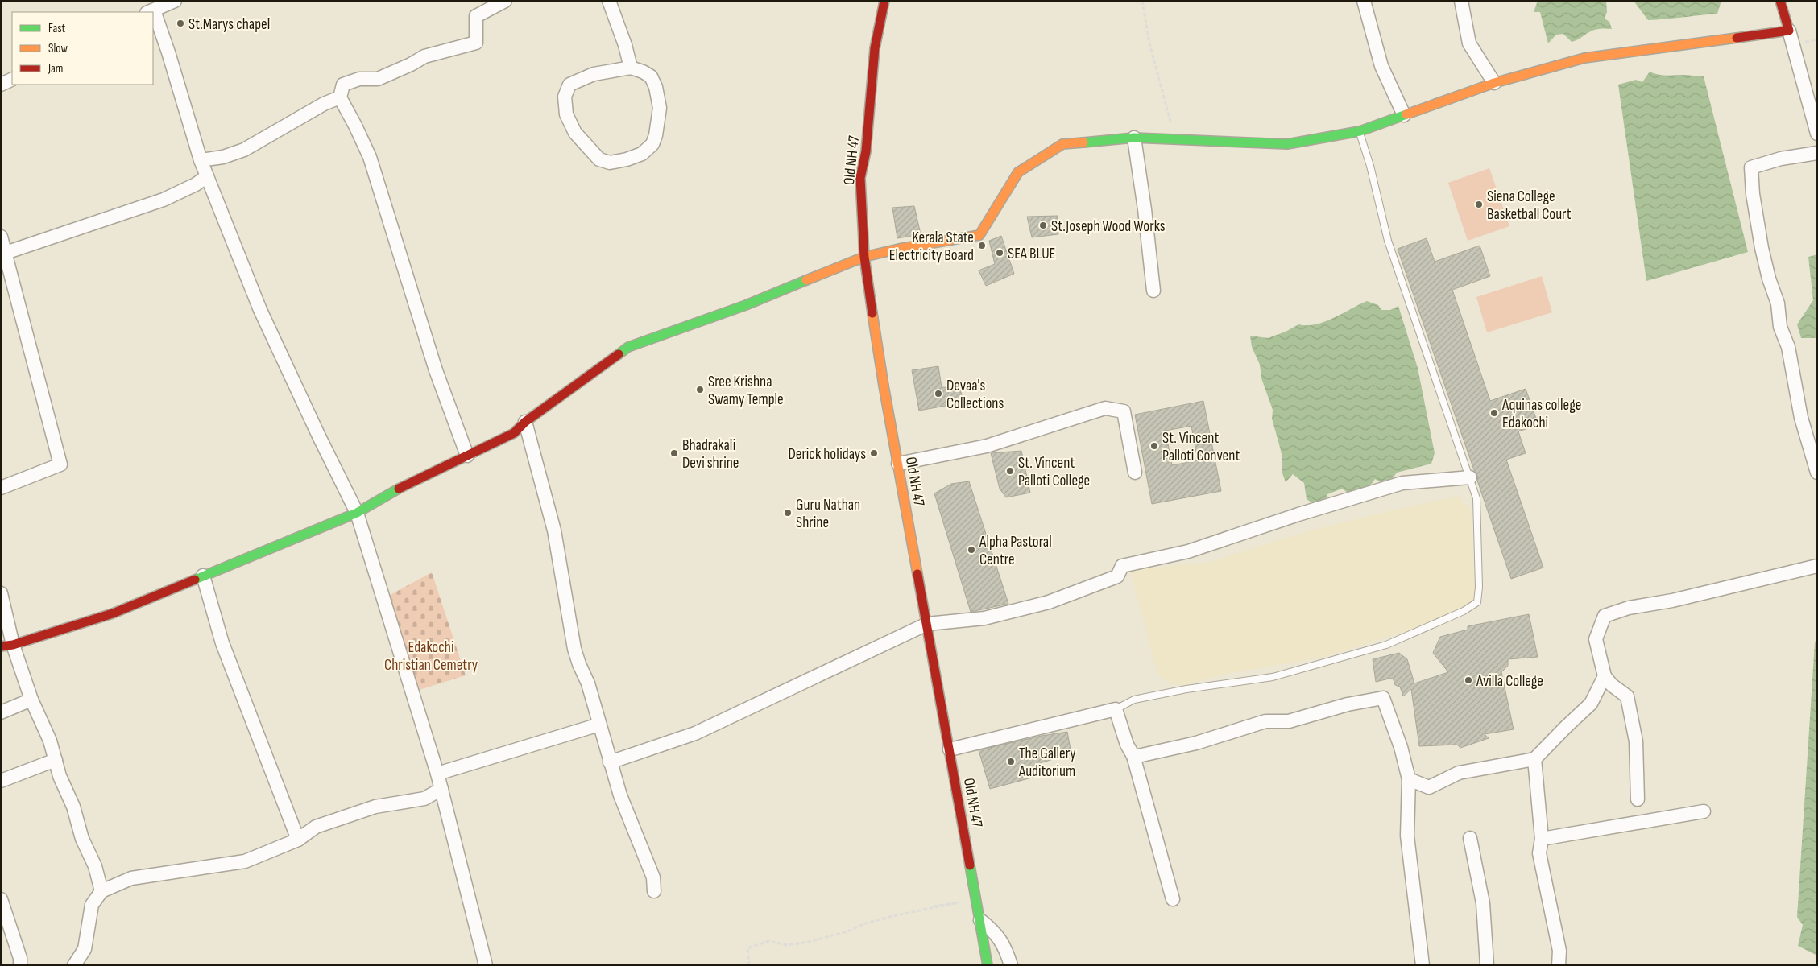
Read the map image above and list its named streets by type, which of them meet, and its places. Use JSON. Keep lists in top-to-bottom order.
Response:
{
  "streets": {
    "street": ["Old NH 47"]
  },
  "parks": ["Edakochi Christian Cemetry"],
  "places": [
    "St.Marys chapel",
    "Siena College Basketball Court",
    "St.Joseph Wood Works",
    "Kerala State Electricity Board",
    "SEA BLUE",
    "Sree Krishna Swamy Temple",
    "Devaa's Collections",
    "Aquinas college Edakochi",
    "St. Vincent Palloti Convent",
    "Bhadrakali Devi shrine",
    "Derick holidays",
    "St. Vincent Palloti College",
    "Guru Nathan Shrine",
    "Alpha Pastoral Centre",
    "Avilla College",
    "The Gallery Auditorium"
  ],
  "legend": ["Fast", "Slow", "Jam"]
}
